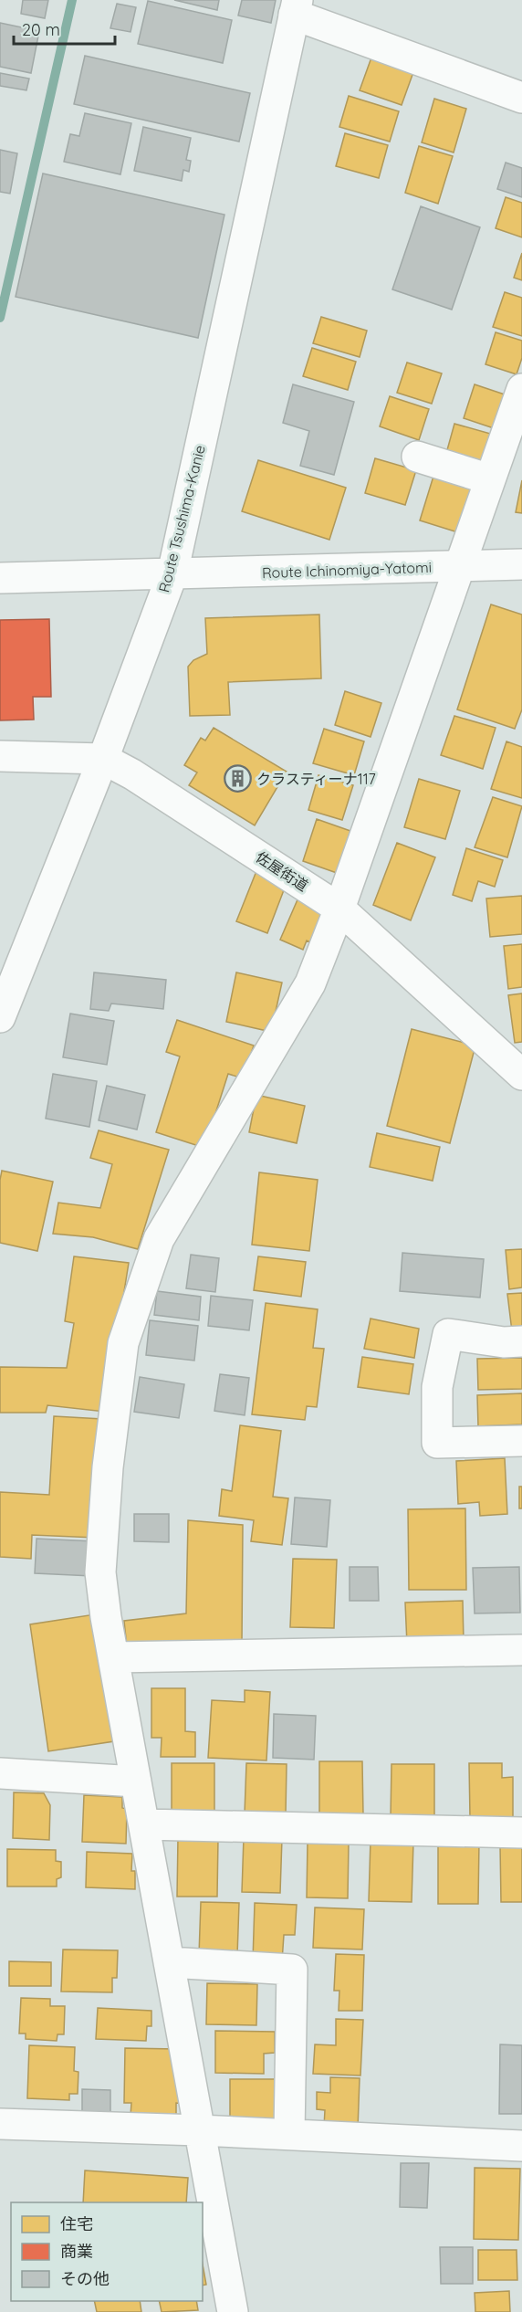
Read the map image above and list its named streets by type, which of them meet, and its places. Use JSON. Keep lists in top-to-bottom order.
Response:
{
  "streets": {
    "street": ["Route Tsushima-Kanie", "Route Ichinomiya-Yatomi", "佐屋街道"]
  },
  "crossings": [
    ["Route Tsushima-Kanie", "Route Ichinomiya-Yatomi"],
    ["Route Tsushima-Kanie", "佐屋街道"]
  ],
  "places": {
    "building": ["クラスティーナ117"]
  },
  "legend": ["住宅", "商業", "その他"],
  "scale_bar": "20 m"
}
